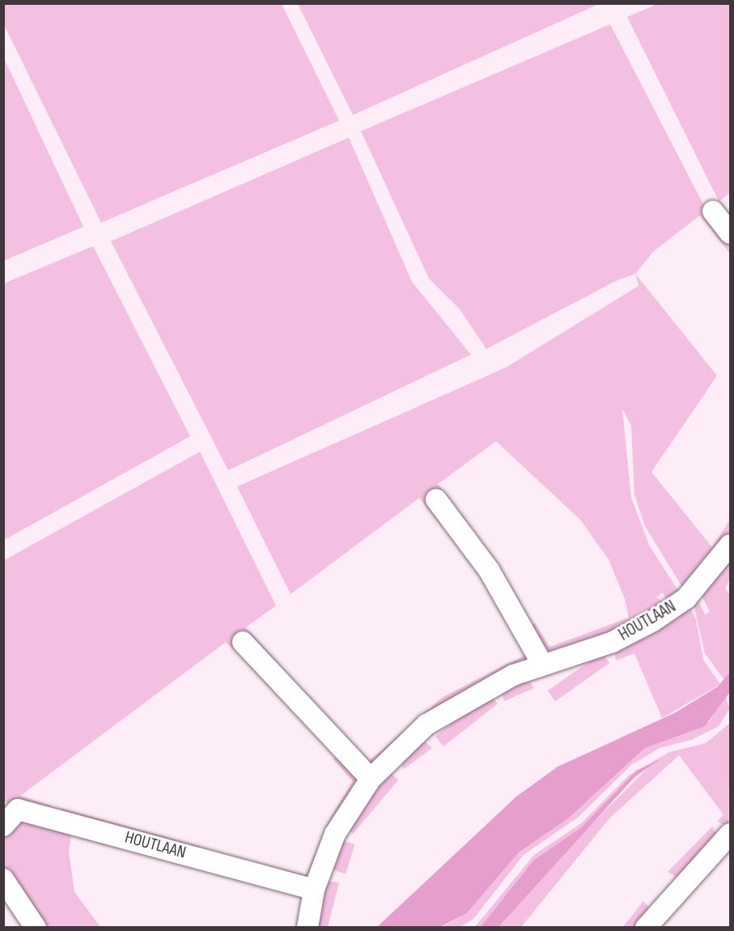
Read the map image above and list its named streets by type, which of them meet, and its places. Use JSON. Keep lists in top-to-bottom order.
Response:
{
  "streets": {
    "street": ["HOUTLAAN"]
  }
}
